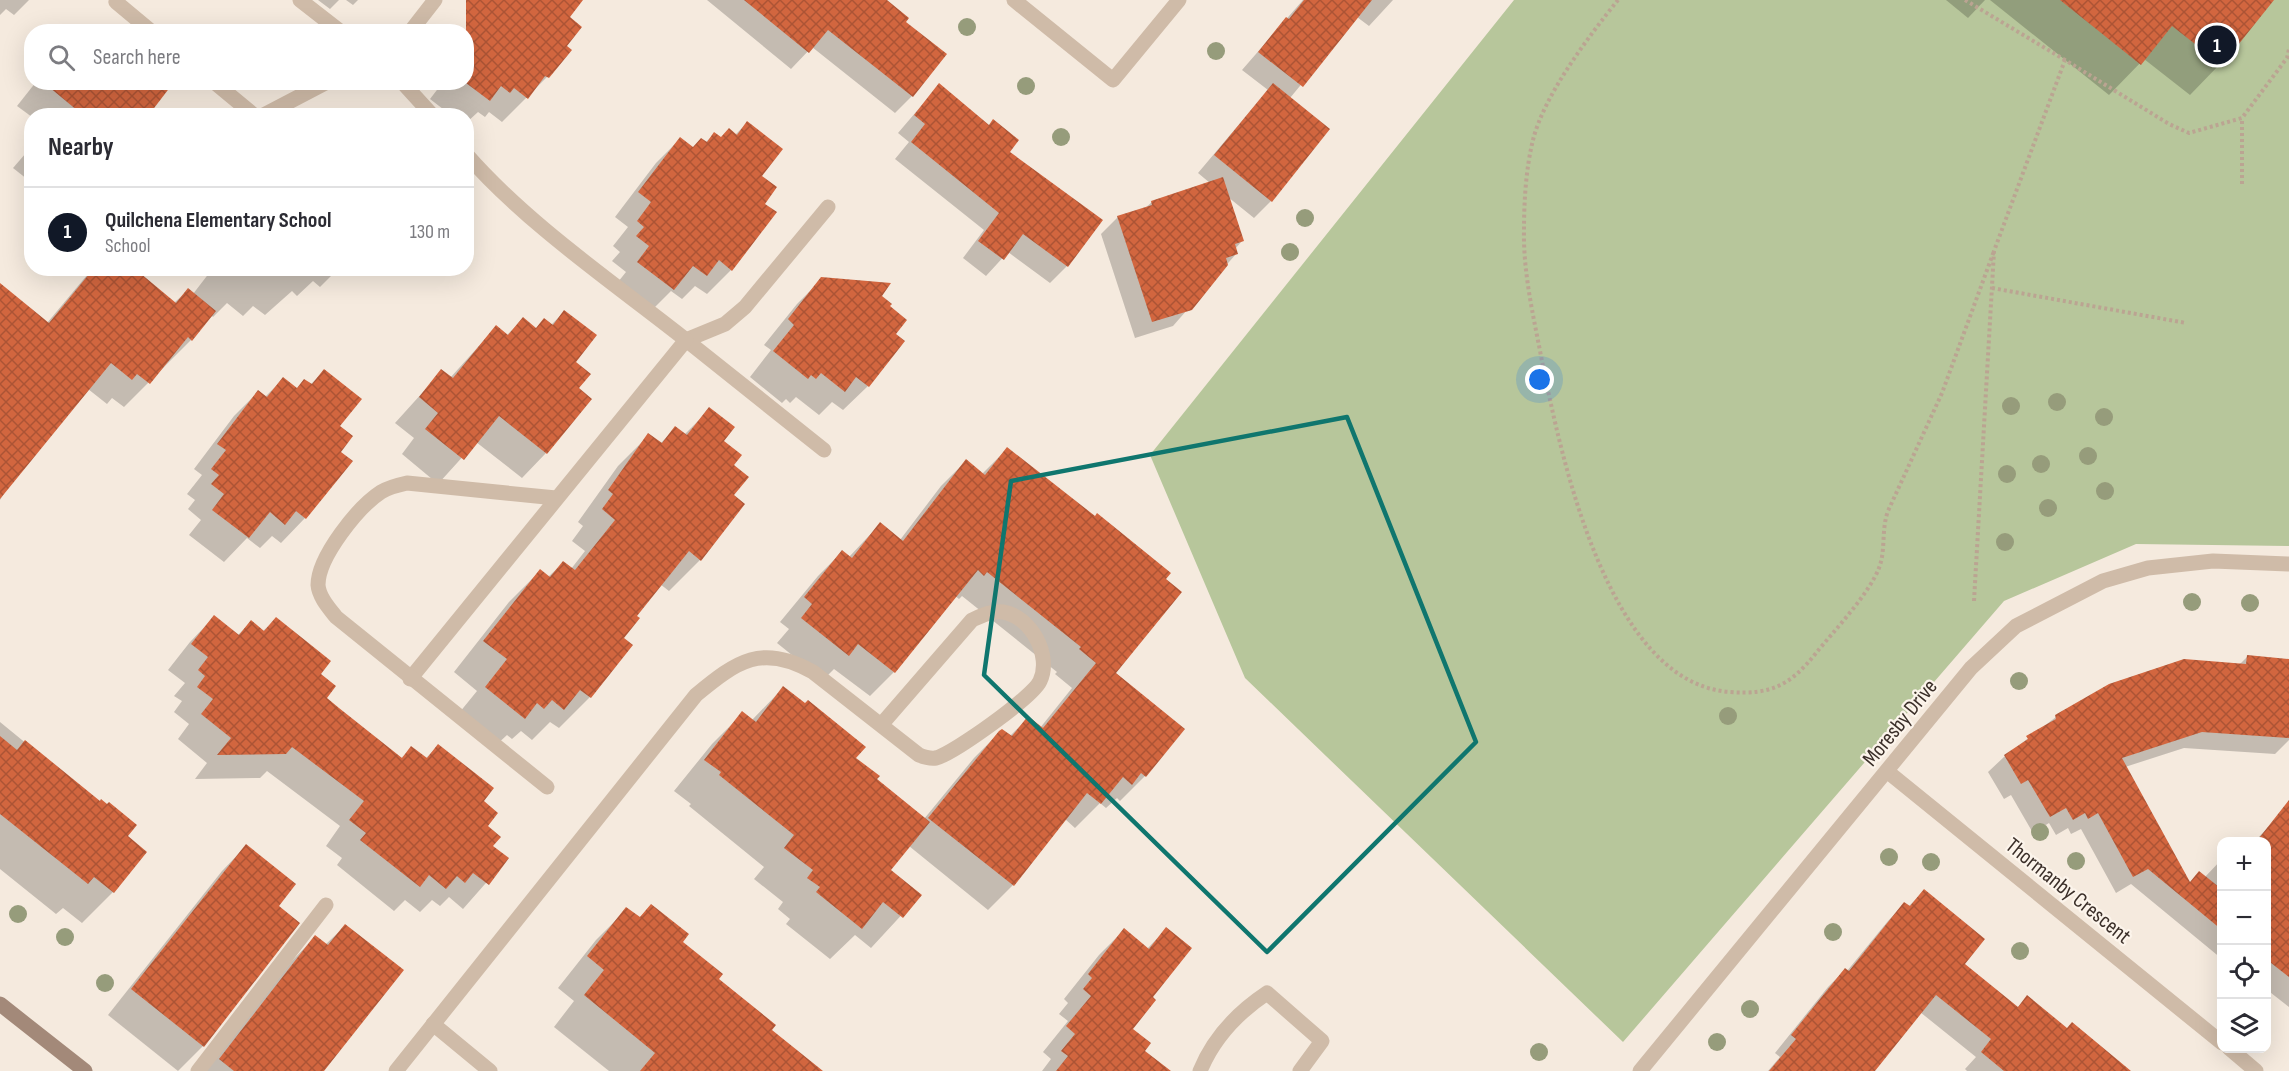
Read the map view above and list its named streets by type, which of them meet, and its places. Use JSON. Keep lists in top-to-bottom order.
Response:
{
  "streets": {
    "street": ["Moresby Drive", "Thormanby Crescent"]
  },
  "crossings": [
    ["Moresby Drive", "Thormanby Crescent"]
  ],
  "page": {
    "pins": "1",
    "search": "Search here",
    "heading": "Nearby",
    "list": [
      {
        "mark": "1",
        "name": "Quilchena Elementary School",
        "note": "School",
        "value": "130 m"
      }
    ],
    "map_buttons": ["+", "−"]
  }
}
